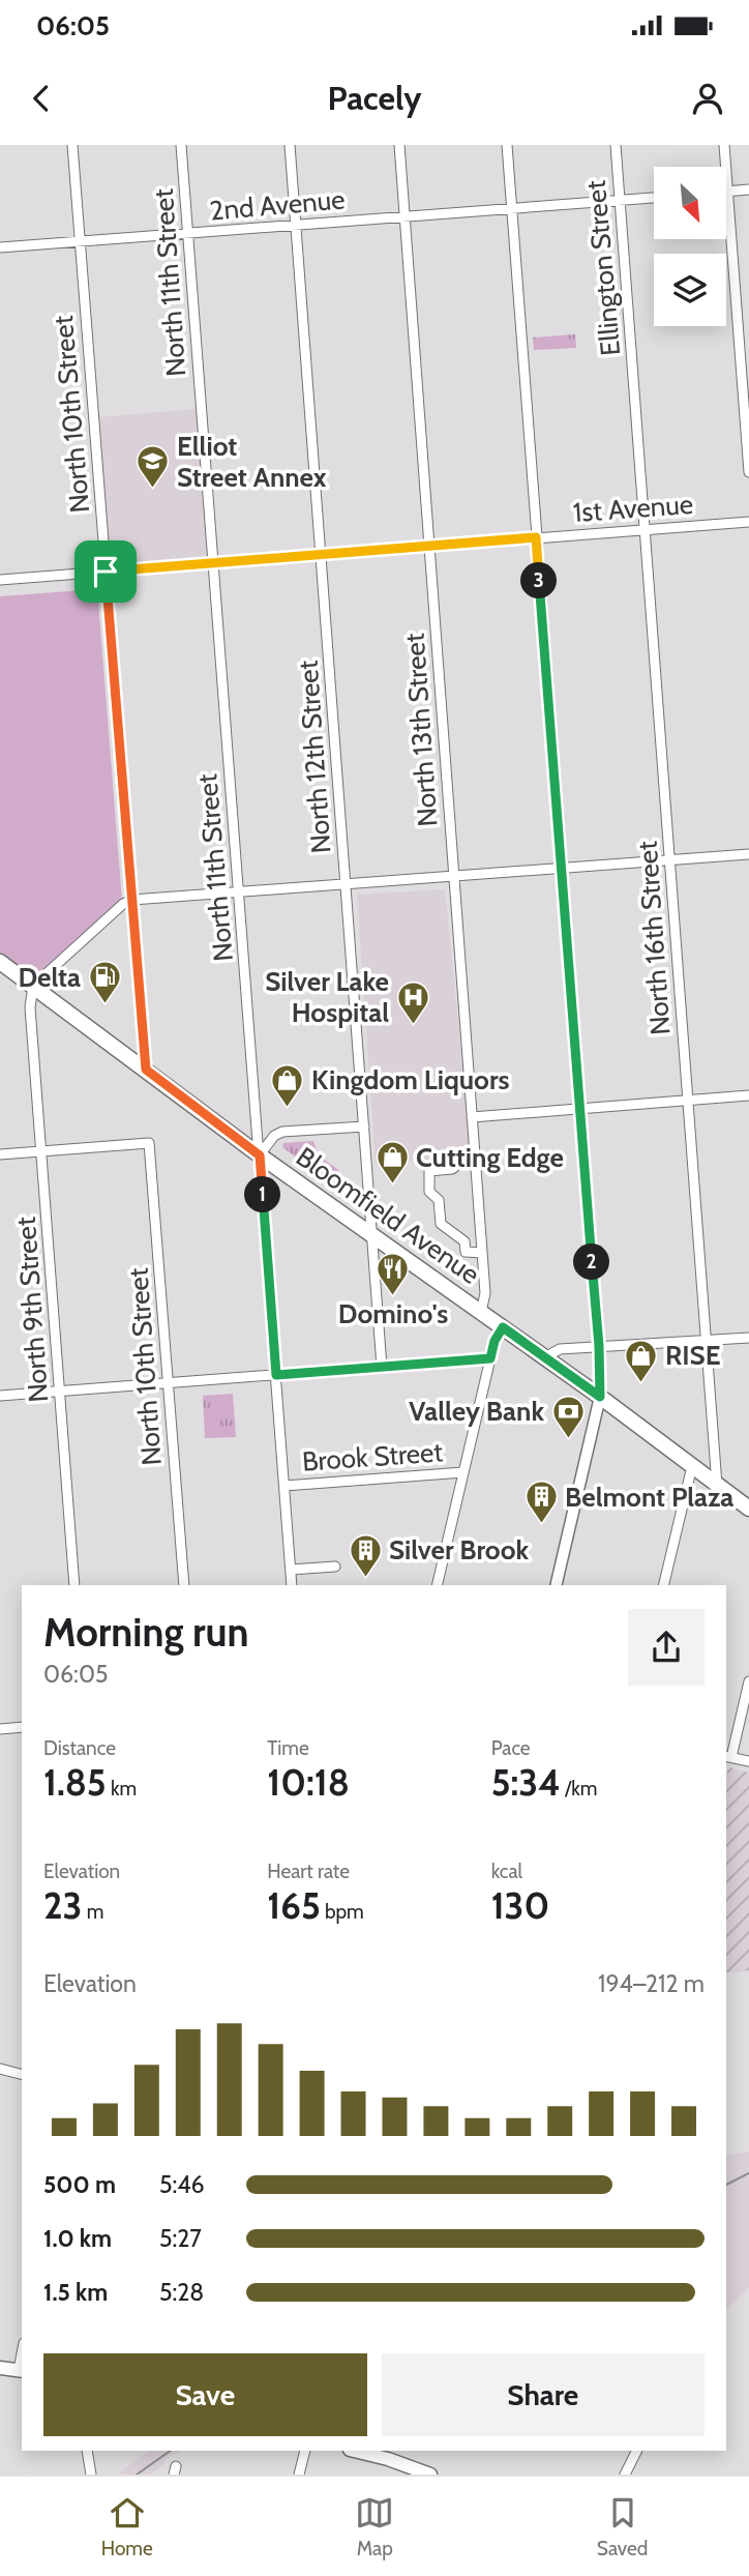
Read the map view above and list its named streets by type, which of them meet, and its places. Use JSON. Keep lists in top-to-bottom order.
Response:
{
  "streets": {
    "main road": ["Bloomfield Avenue"],
    "street": [
      "2nd Avenue",
      "Ellington Street",
      "North 11th Street",
      "North 10th Street",
      "1st Avenue",
      "North 13th Street",
      "North 12th Street",
      "North 16th Street",
      "North 9th Street",
      "Brook Street"
    ]
  },
  "crossings": [
    ["2nd Avenue", "Ellington Street"],
    ["2nd Avenue", "North 11th Street"],
    ["2nd Avenue", "North 10th Street"],
    ["2nd Avenue", "North 13th Street"],
    ["2nd Avenue", "North 12th Street"],
    ["Ellington Street", "North 16th Street"],
    ["North 11th Street", "1st Avenue"],
    ["North 11th Street", "Bloomfield Avenue"],
    ["North 11th Street", "Brook Street"],
    ["North 10th Street", "1st Avenue"],
    ["North 10th Street", "Bloomfield Avenue"],
    ["North 10th Street", "North 9th Street"],
    ["1st Avenue", "North 13th Street"],
    ["1st Avenue", "North 12th Street"],
    ["1st Avenue", "North 16th Street"],
    ["North 13th Street", "Bloomfield Avenue"],
    ["North 12th Street", "Bloomfield Avenue"],
    ["North 16th Street", "Bloomfield Avenue"],
    ["Bloomfield Avenue", "North 9th Street"]
  ],
  "places": {
    "school or university": ["Elliot Street Annex"],
    "fuel station": ["Delta"],
    "hospital": ["Silver Lake Hospital"],
    "shop": ["Kingdom Liquors", "Cutting Edge", "RISE"],
    "restaurant": ["Domino's"],
    "bank": ["Valley Bank"],
    "building": ["Belmont Plaza", "Silver Brook"]
  },
  "north": "bottom right",
  "page": {
    "status": "06:05",
    "header": "Pacely",
    "pins": ["3", "1", "2"],
    "heading": ["Morning run", "06:05"],
    "stats": [
      ["Distance", "1.85 km"],
      ["Time", "10:18"],
      ["Pace", "5:34 /km"],
      ["Elevation", "23 m"],
      ["Heart rate", "165 bpm"],
      ["kcal", "130"]
    ],
    "chart": ["Elevation", "194–212 m"],
    "list": [
      {
        "name": "500 m",
        "note": "5:46"
      },
      {
        "name": "1.0 km",
        "note": "5:27"
      },
      {
        "name": "1.5 km",
        "note": "5:28"
      }
    ],
    "buttons": ["Save", "Share"],
    "tabs": ["Home", "Map", "Saved"]
  }
}
